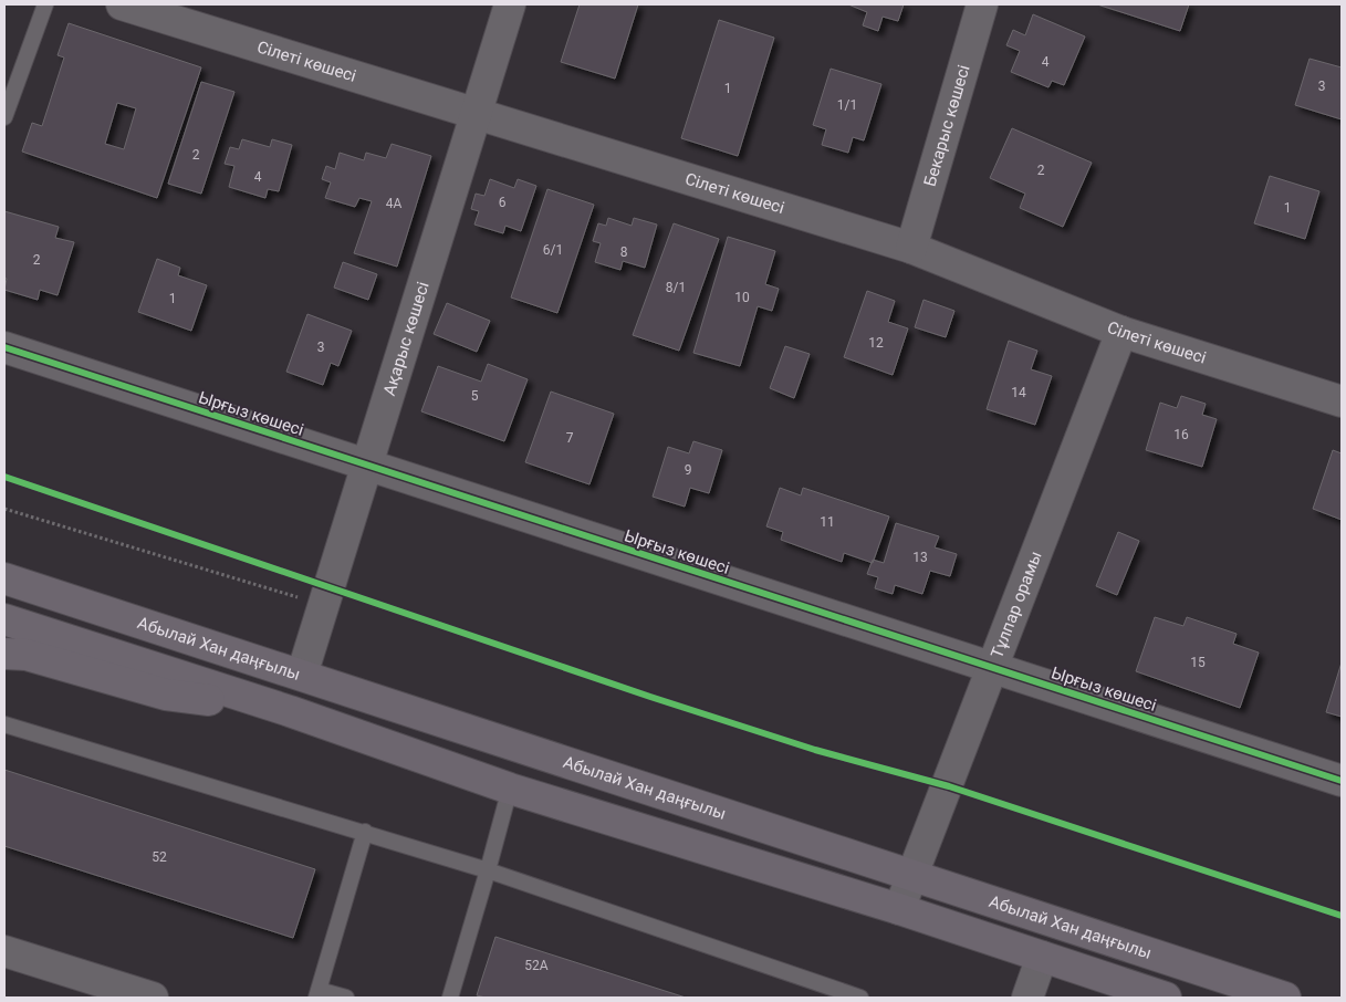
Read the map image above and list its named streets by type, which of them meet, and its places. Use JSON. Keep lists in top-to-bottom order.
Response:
{
  "streets": {
    "main road": ["Абылай Хан даңғылы"],
    "street": [
      "Сілеті көшесі",
      "Бекарыс көшесі",
      "Ақарыс көшесі",
      "Ырғыз көшесі",
      "Тұлпар орамы"
    ]
  },
  "crossings": [
    ["Сілеті көшесі", "Бекарыс көшесі"],
    ["Сілеті көшесі", "Ақарыс көшесі"],
    ["Сілеті көшесі", "Тұлпар орамы"],
    ["Ақарыс көшесі", "Ырғыз көшесі"],
    ["Ақарыс көшесі", "Абылай Хан даңғылы"],
    ["Ырғыз көшесі", "Тұлпар орамы"],
    ["Тұлпар орамы", "Абылай Хан даңғылы"]
  ],
  "house_numbers": [
    "4",
    "3",
    "1",
    "1/1",
    "2",
    "2",
    "4",
    "6",
    "4А",
    "1",
    "6/1",
    "8",
    "2",
    "8/1",
    "10",
    "1",
    "12",
    "3",
    "14",
    "5",
    "16",
    "7",
    "9",
    "11",
    "13",
    "15",
    "52",
    "52А"
  ]
}
